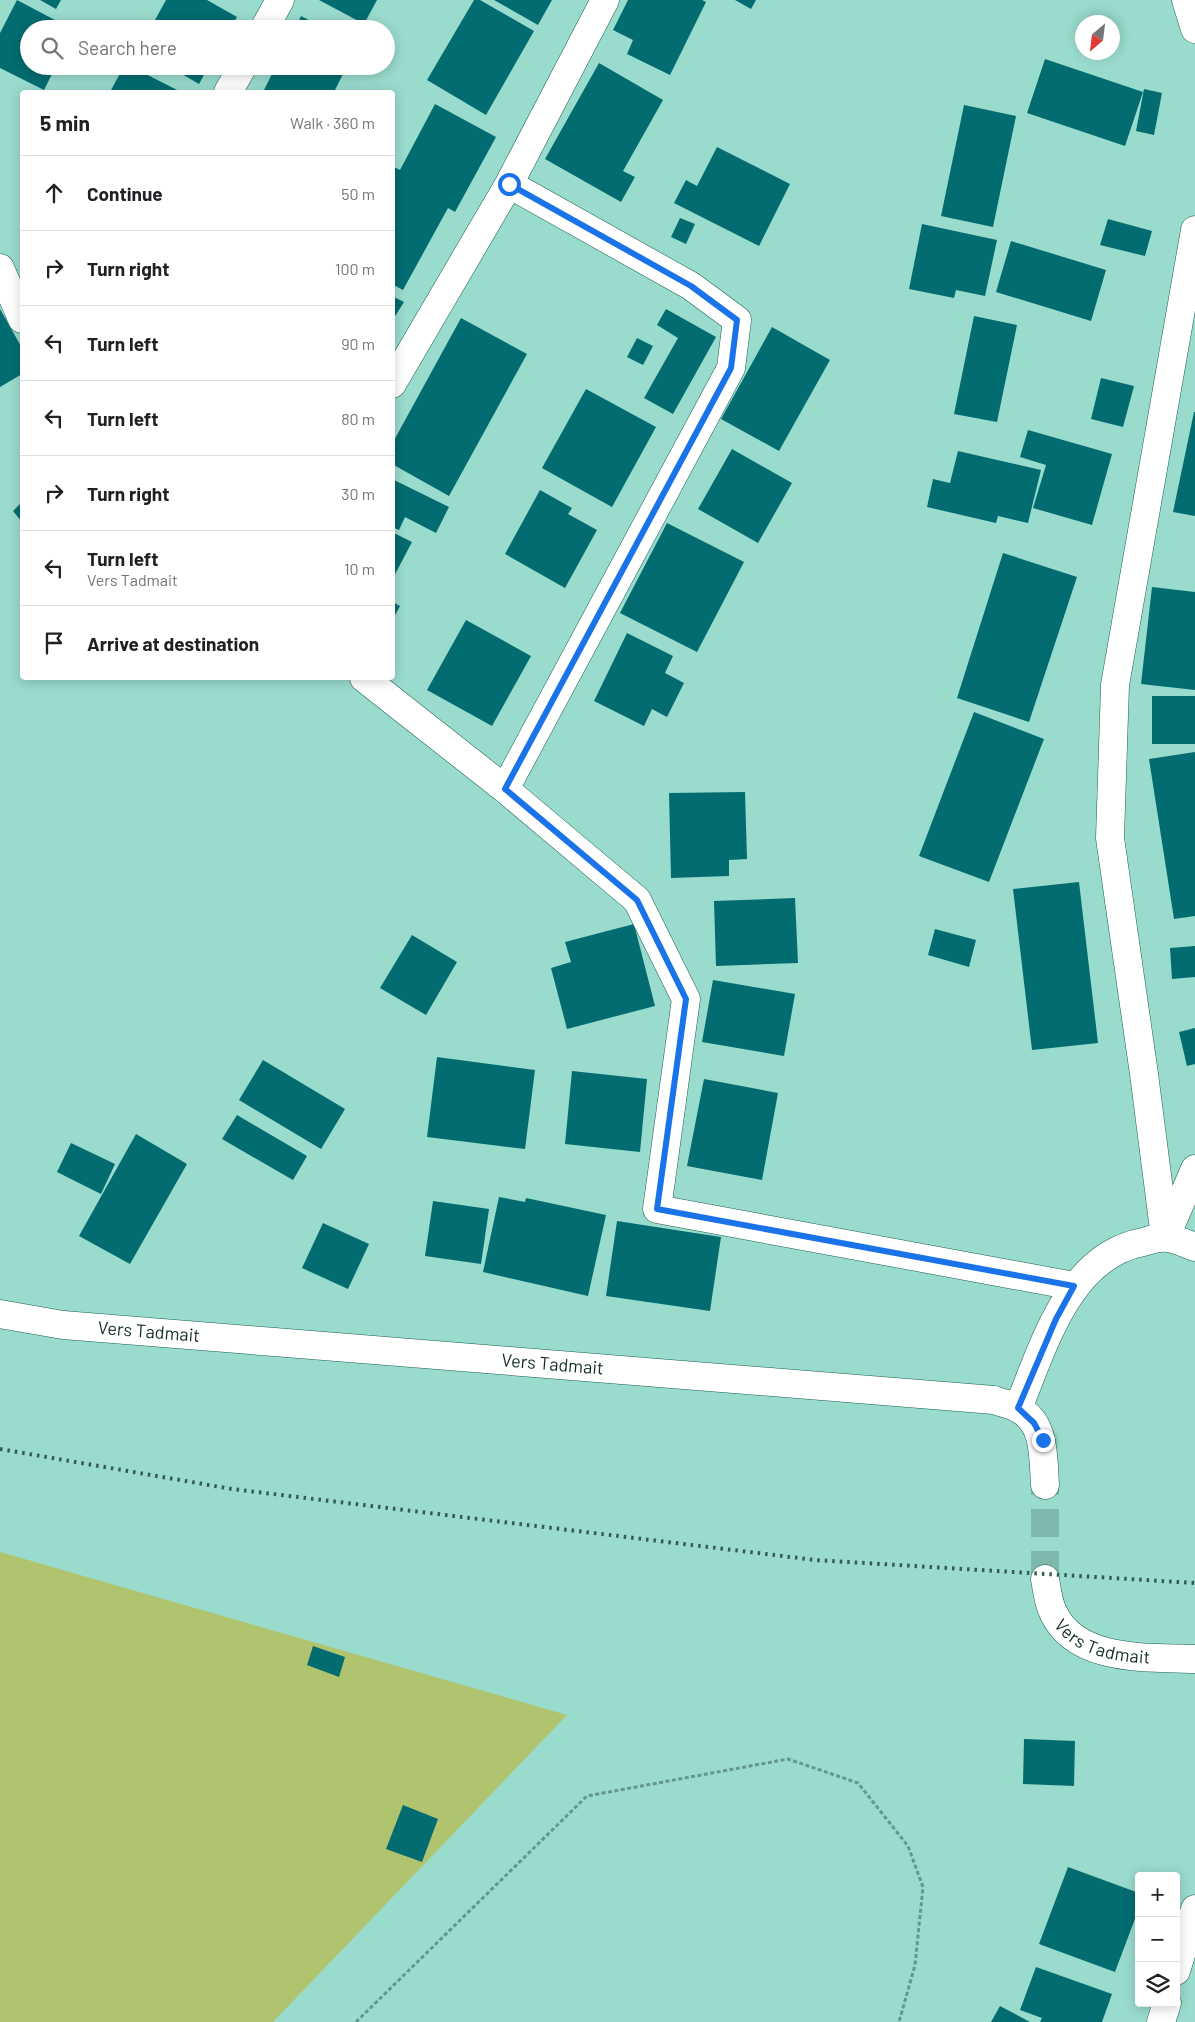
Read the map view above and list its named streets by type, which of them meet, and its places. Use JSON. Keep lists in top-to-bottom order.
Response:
{
  "streets": {
    "street": ["Vers Tadmait"]
  },
  "north": "bottom left",
  "page": {
    "search": "Search here",
    "heading": ["5 min", "Walk · 360 m"],
    "list": [
      ["Continue", "50 m"],
      ["Turn right", "100 m"],
      ["Turn left", "90 m"],
      ["Turn left", "80 m"],
      ["Turn right", "30 m"],
      ["Turn left", "Vers Tadmait", "10 m"],
      "Arrive at destination"
    ],
    "map_buttons": ["+", "−"]
  }
}
